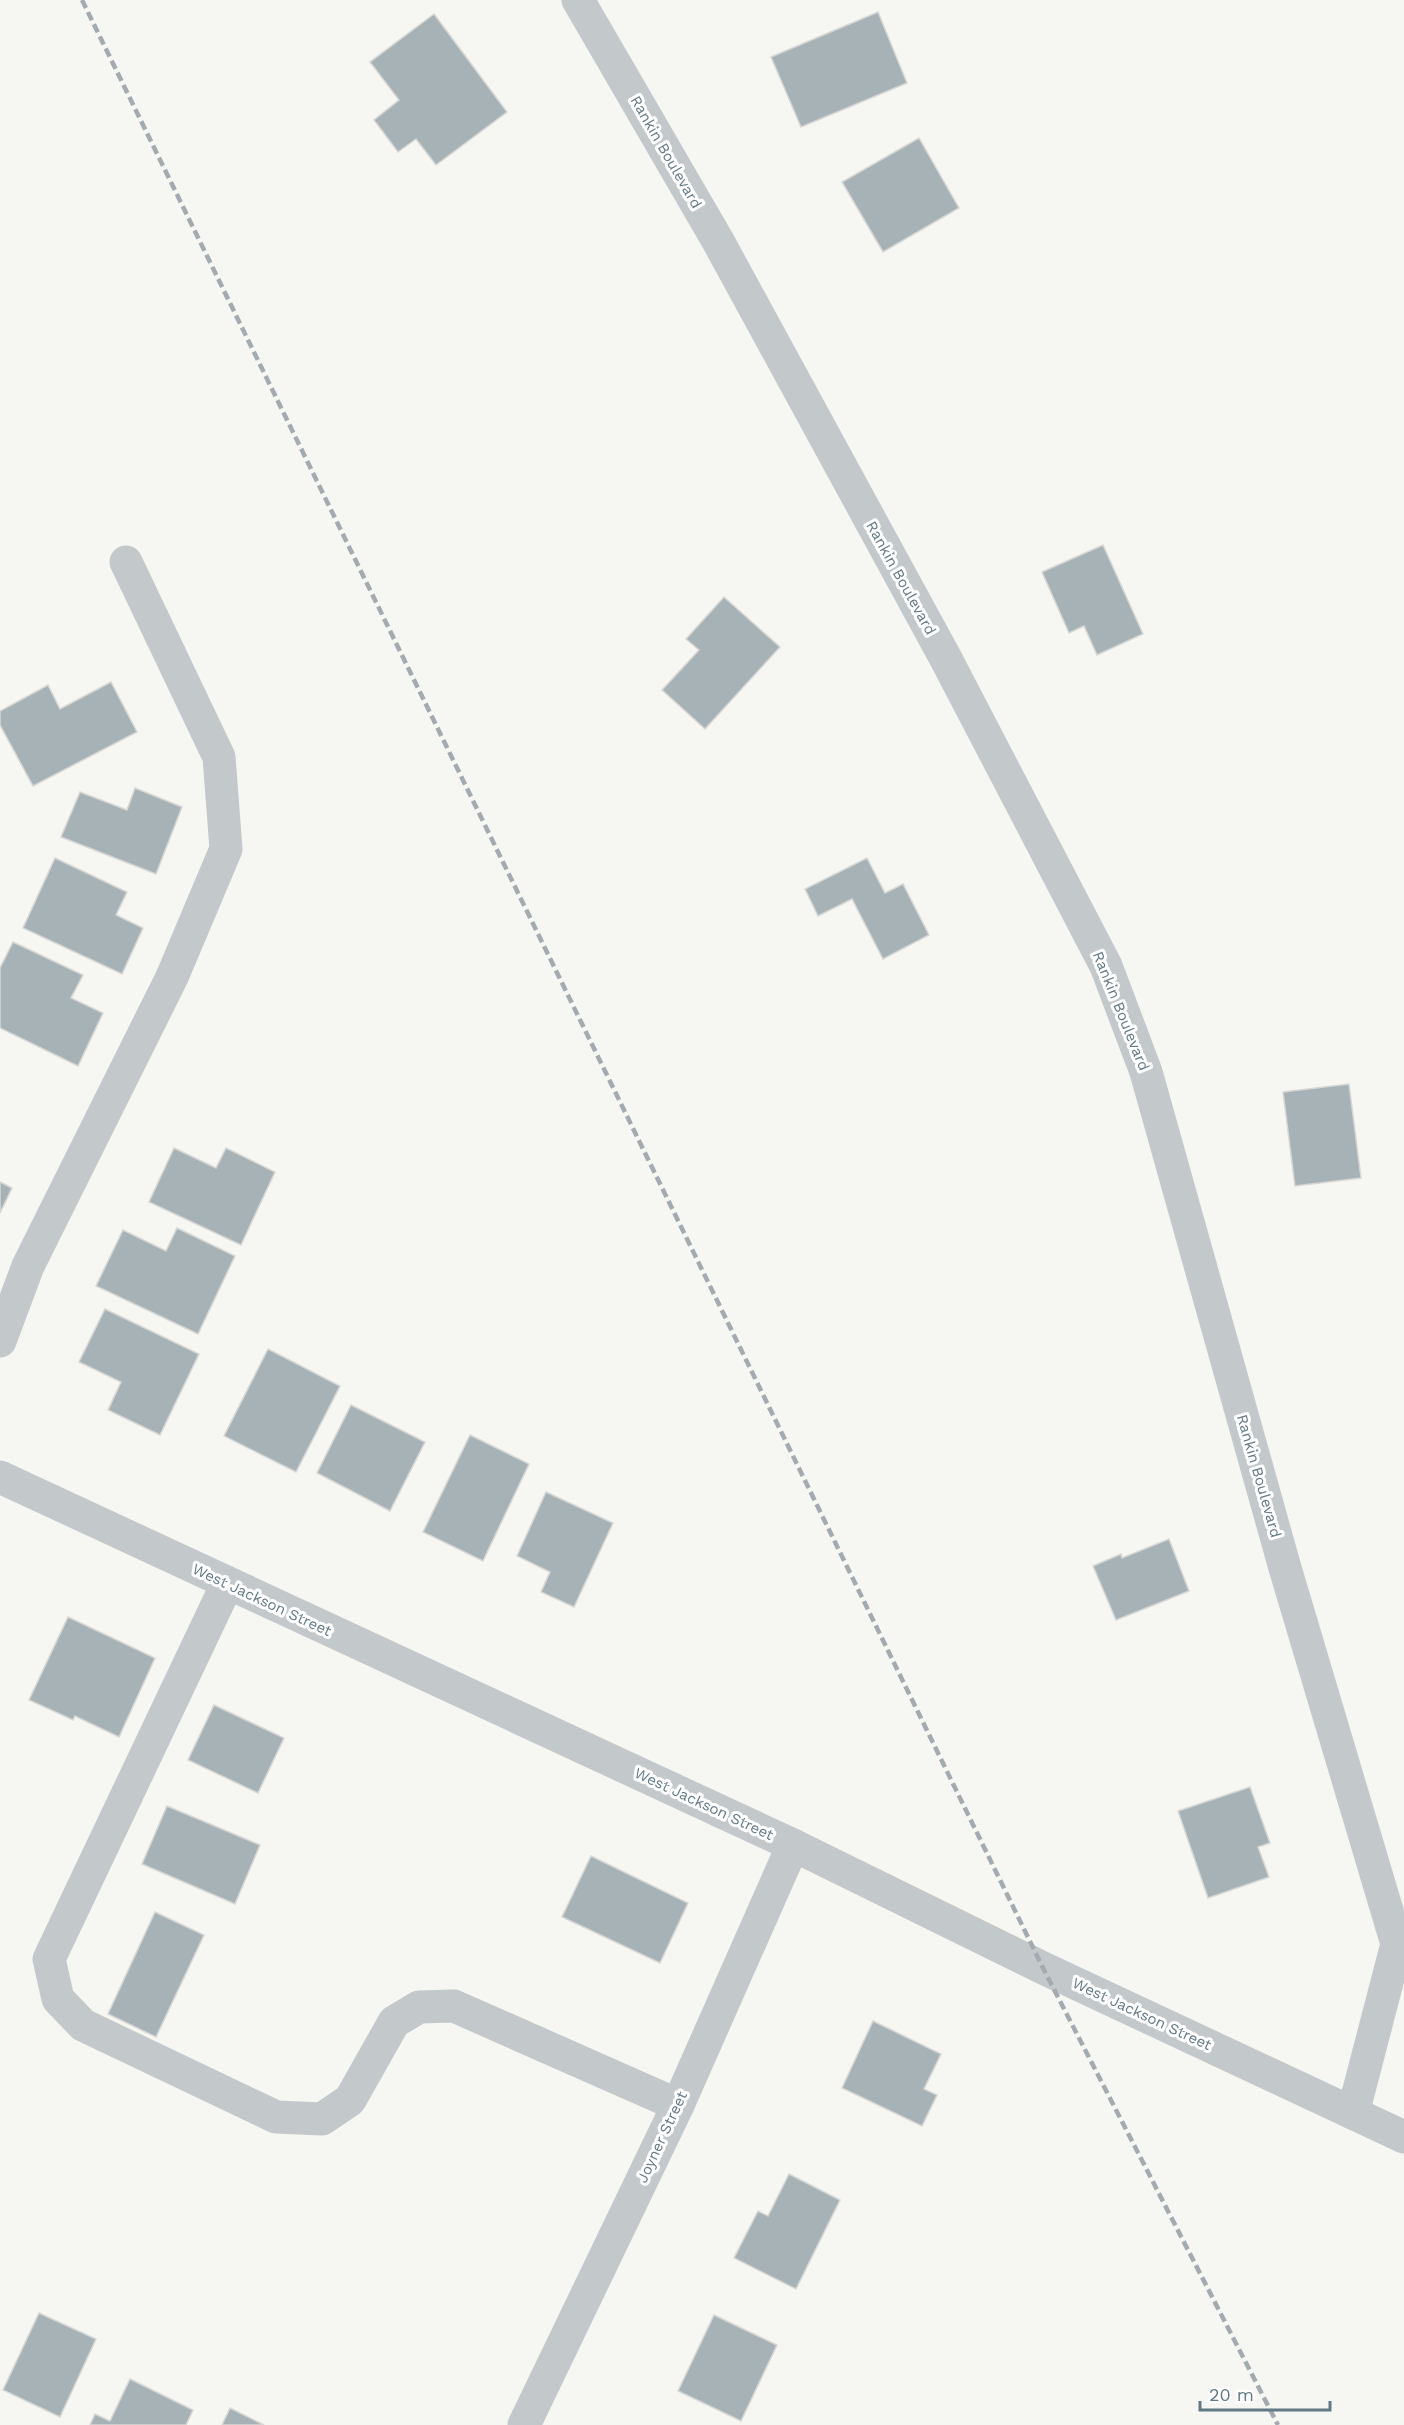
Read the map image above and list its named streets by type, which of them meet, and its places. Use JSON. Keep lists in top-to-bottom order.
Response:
{
  "streets": {
    "street": ["Rankin Boulevard", "West Jackson Street", "Joyner Street"]
  },
  "crossings": [
    ["Rankin Boulevard", "West Jackson Street"],
    ["West Jackson Street", "Joyner Street"]
  ],
  "scale_bar": "20 m"
}
